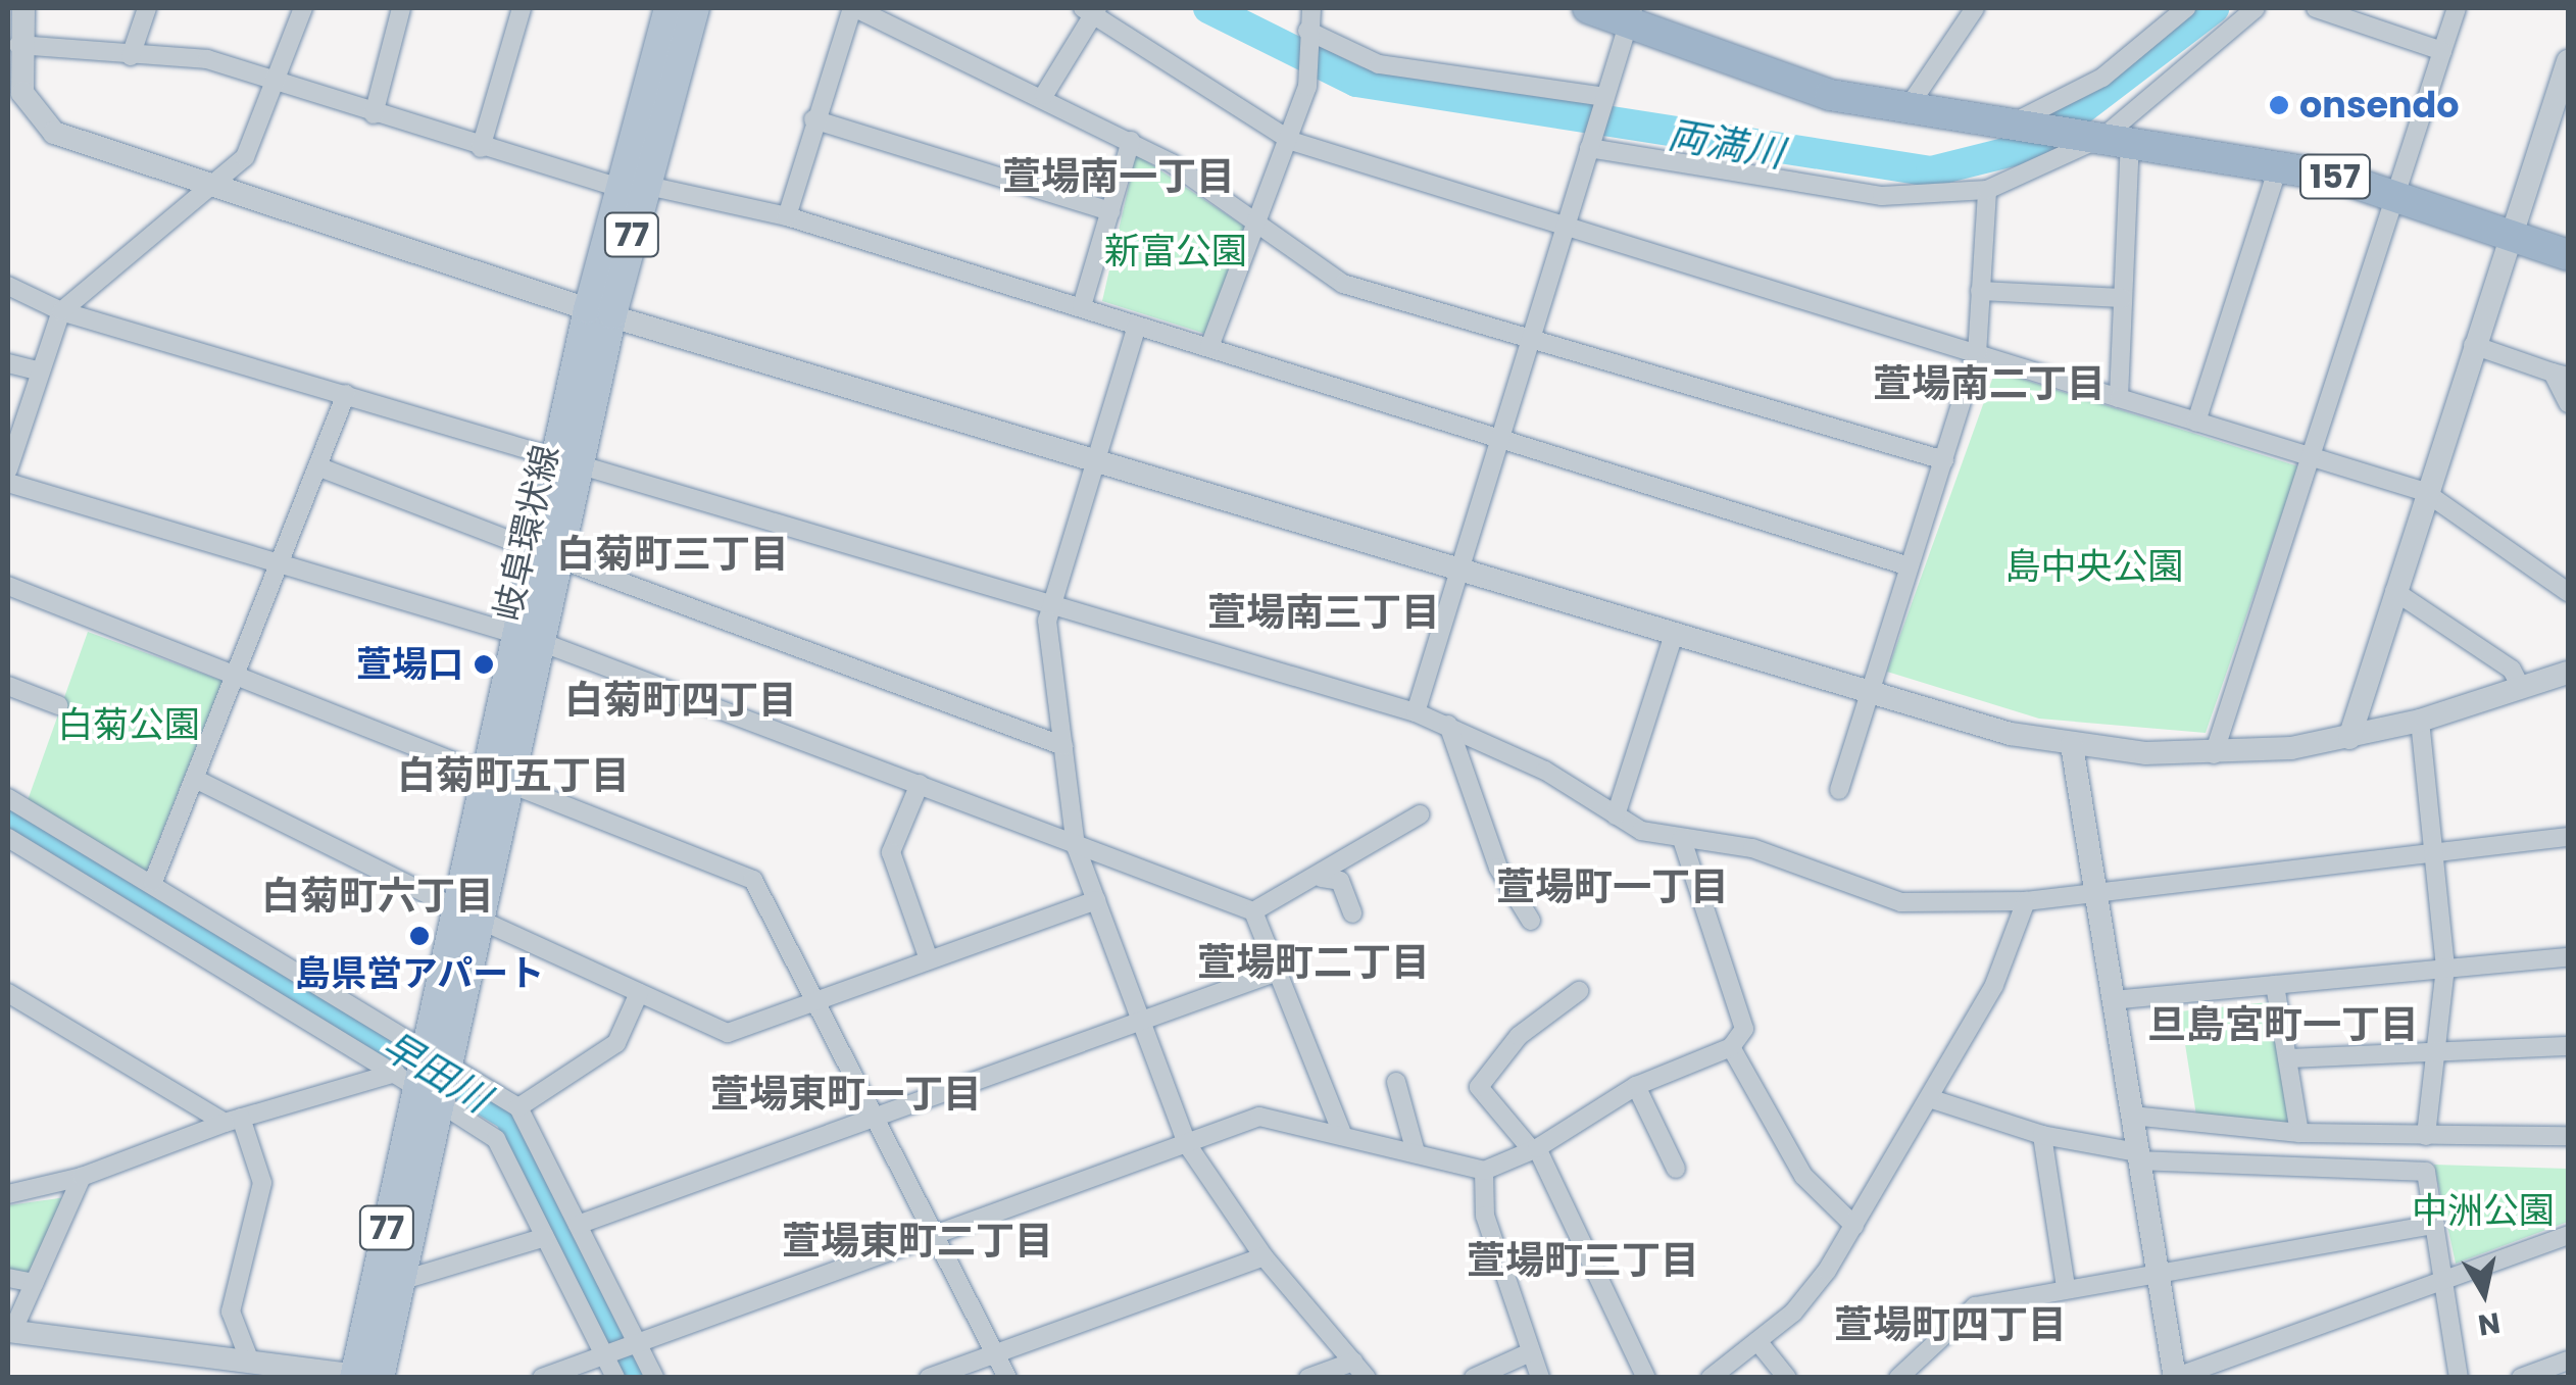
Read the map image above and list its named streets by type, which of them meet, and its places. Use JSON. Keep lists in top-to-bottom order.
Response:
{
  "streets": {
    "highway": ["157"],
    "main road": ["77", "岐阜環状線"]
  },
  "districts": [
    "萱場南一丁目",
    "萱場南二丁目",
    "白菊町三丁目",
    "萱場南三丁目",
    "白菊町四丁目",
    "白菊町五丁目",
    "萱場町一丁目",
    "白菊町六丁目",
    "萱場町二丁目",
    "旦島宮町一丁目",
    "萱場東町一丁目",
    "萱場東町二丁目",
    "萱場町三丁目",
    "萱場町四丁目"
  ],
  "water": ["両満川", "早田川"],
  "parks": [
    "新富公園",
    "島中央公園",
    "白菊公園",
    "中洲公園"
  ],
  "places": ["onsendo", "萱場口", "島県営アパート"],
  "north": "bottom"
}
